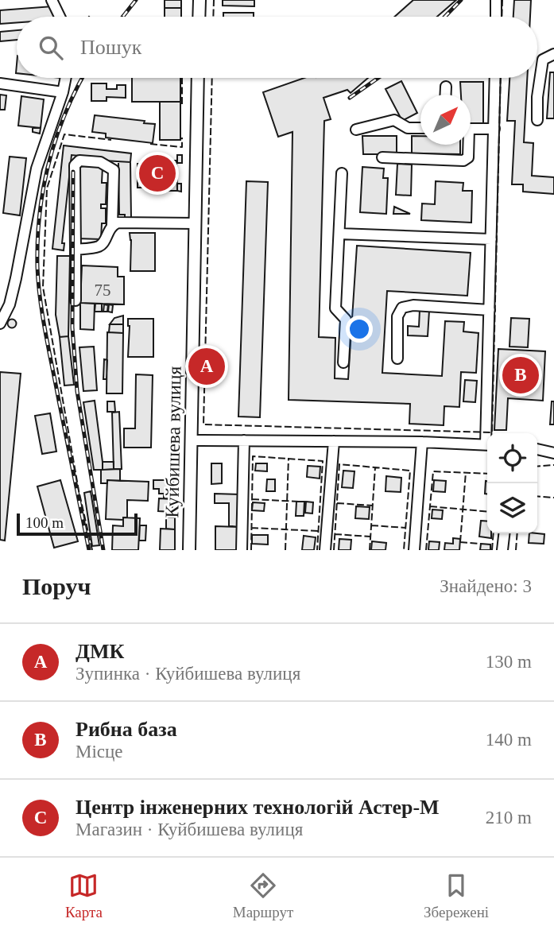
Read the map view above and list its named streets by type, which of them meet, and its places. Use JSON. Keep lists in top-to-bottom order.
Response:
{
  "streets": {
    "main road": ["Куйбишева вулиця"]
  },
  "house_numbers": ["75"],
  "scale_bar": "100 m",
  "north": "top right",
  "page": {
    "search": "Пошук",
    "pins": ["C", "A", "B"],
    "scale": "100 m",
    "heading": ["Поруч", "Знайдено: 3"],
    "list": [
      {
        "mark": "A",
        "name": "ДМК",
        "note": "Зупинка · Куйбишева вулиця",
        "value": "130 m"
      },
      {
        "mark": "B",
        "name": "Рибна база",
        "note": "Місце",
        "value": "140 m"
      },
      {
        "mark": "C",
        "name": "Центр інженерних технологій Астер-М",
        "note": "Магазин · Куйбишева вулиця",
        "value": "210 m"
      }
    ],
    "nav": ["Карта", "Маршрут", "Збережені"]
  }
}
